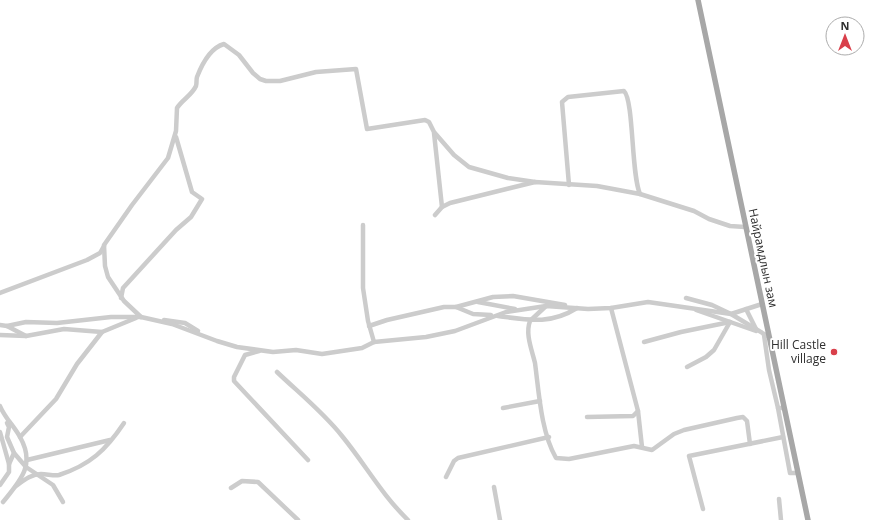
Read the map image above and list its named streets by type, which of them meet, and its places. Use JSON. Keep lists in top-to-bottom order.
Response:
{
  "streets": {
    "main road": ["Найрамдлын зам"]
  },
  "places": ["Hill Castle village"],
  "north": "top"
}
